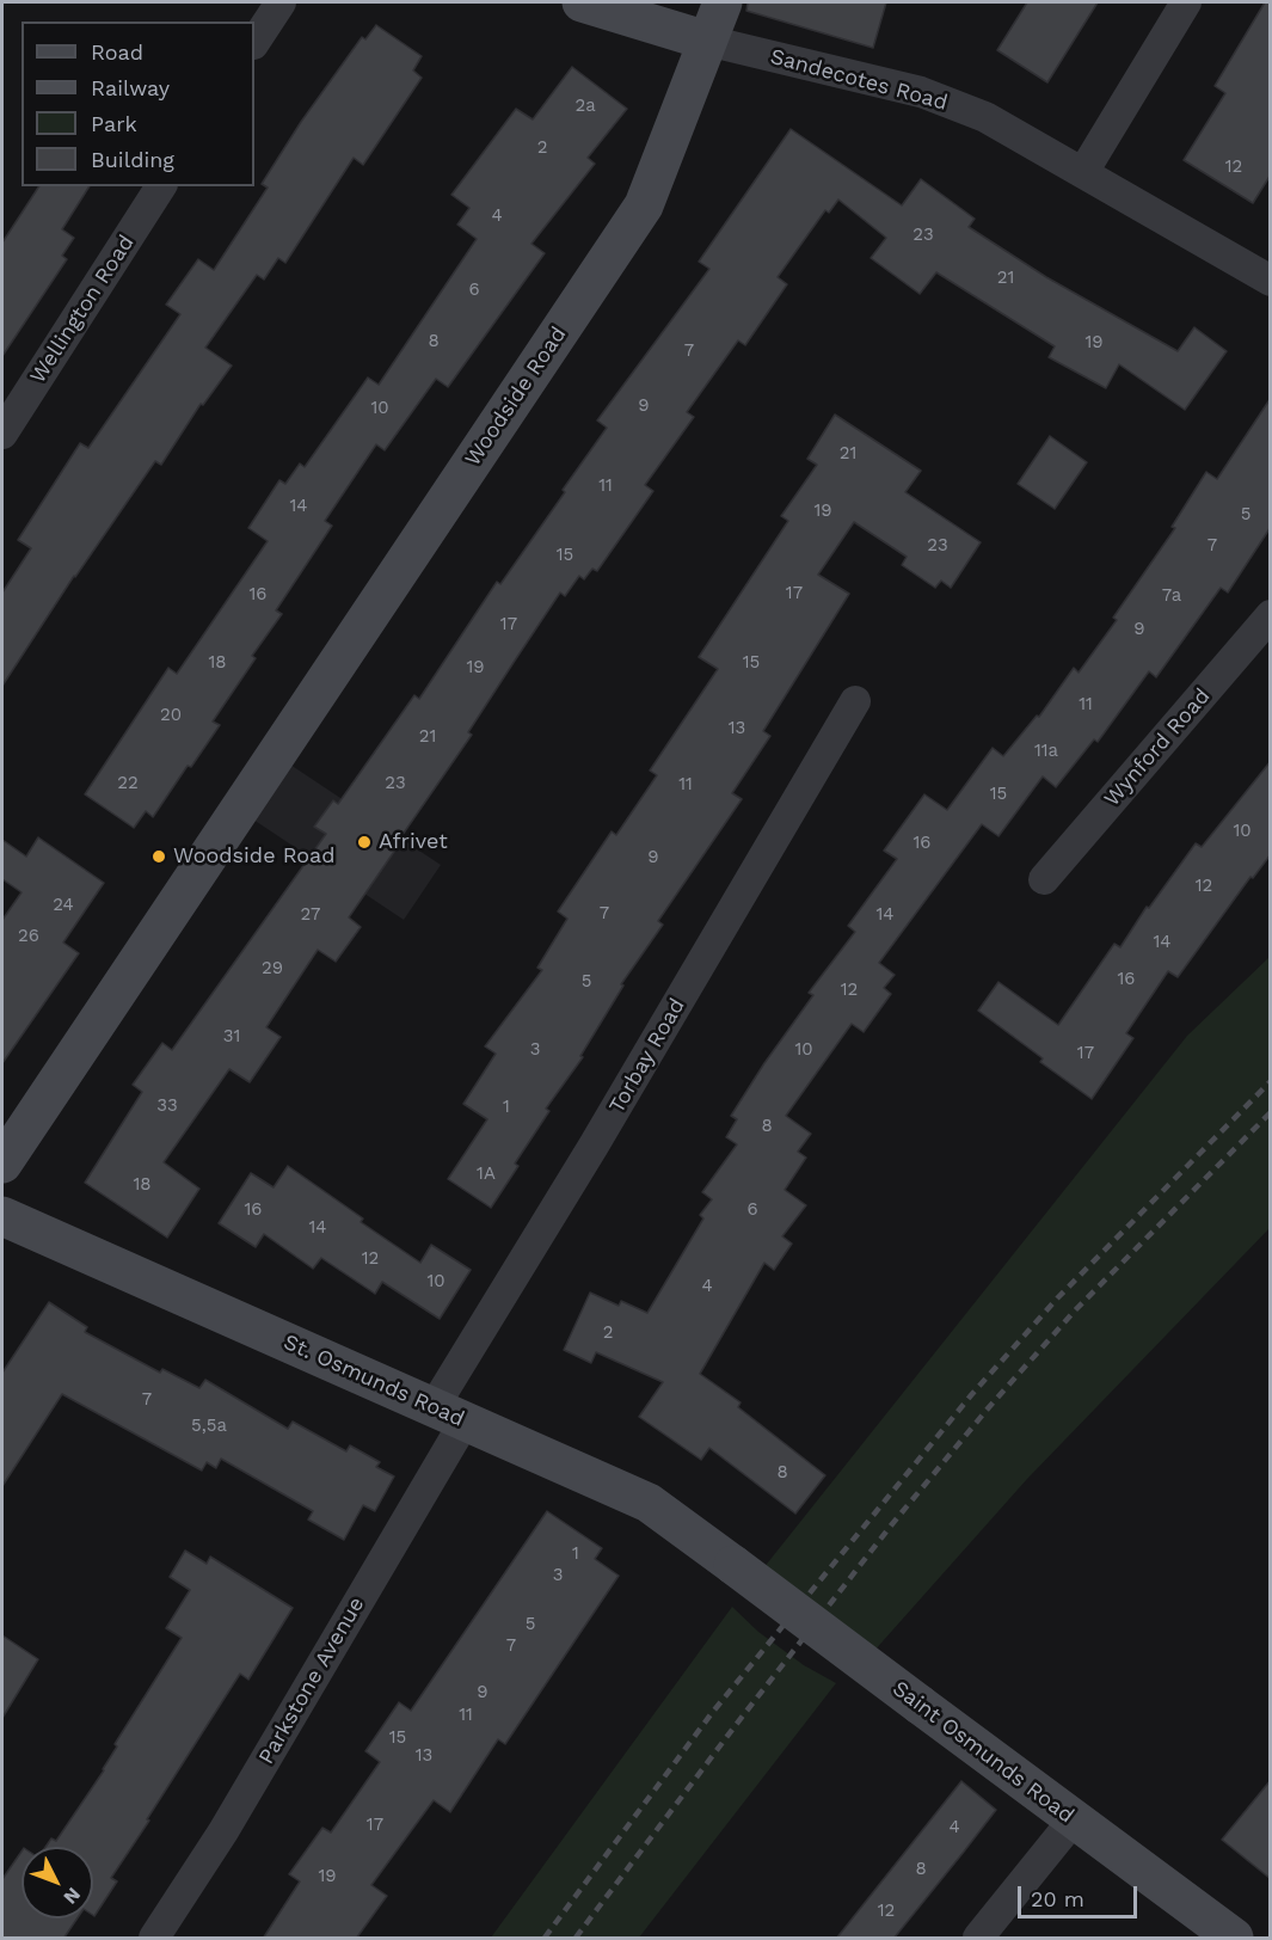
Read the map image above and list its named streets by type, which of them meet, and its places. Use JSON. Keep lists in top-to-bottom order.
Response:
{
  "streets": {
    "street": [
      "Sandecotes Road",
      "Wellington Road",
      "Woodside Road",
      "Wynford Road",
      "Torbay Road",
      "St. Osmunds Road",
      "Parkstone Avenue",
      "Saint Osmunds Road"
    ]
  },
  "crossings": [
    ["Sandecotes Road", "Woodside Road"],
    ["Torbay Road", "St. Osmunds Road"],
    ["Torbay Road", "Parkstone Avenue"],
    ["St. Osmunds Road", "Parkstone Avenue"],
    ["St. Osmunds Road", "Saint Osmunds Road"]
  ],
  "places": ["Afrivet", "Woodside Road"],
  "house_numbers": [
    "2a",
    "2",
    "12",
    "4",
    "23",
    "21",
    "6",
    "8",
    "19",
    "7",
    "9",
    "10",
    "21",
    "11",
    "14",
    "19",
    "5",
    "23",
    "7",
    "15",
    "17",
    "16",
    "7a",
    "17",
    "9",
    "18",
    "15",
    "19",
    "11",
    "20",
    "13",
    "21",
    "11a",
    "22",
    "23",
    "11",
    "15",
    "10",
    "16",
    "9",
    "12",
    "24",
    "7",
    "27",
    "14",
    "26",
    "14",
    "29",
    "16",
    "5",
    "12",
    "31",
    "3",
    "10",
    "17",
    "33",
    "1",
    "8",
    "1A",
    "18",
    "16",
    "6",
    "14",
    "12",
    "10",
    "4",
    "2",
    "7",
    "5,5a",
    "8",
    "1",
    "3",
    "5",
    "7",
    "9",
    "11",
    "15",
    "13",
    "17",
    "4",
    "8",
    "19",
    "12"
  ],
  "legend": [
    "Road",
    "Railway",
    "Park",
    "Building"
  ],
  "scale_bar": "20 m",
  "north": "bottom right"
}
